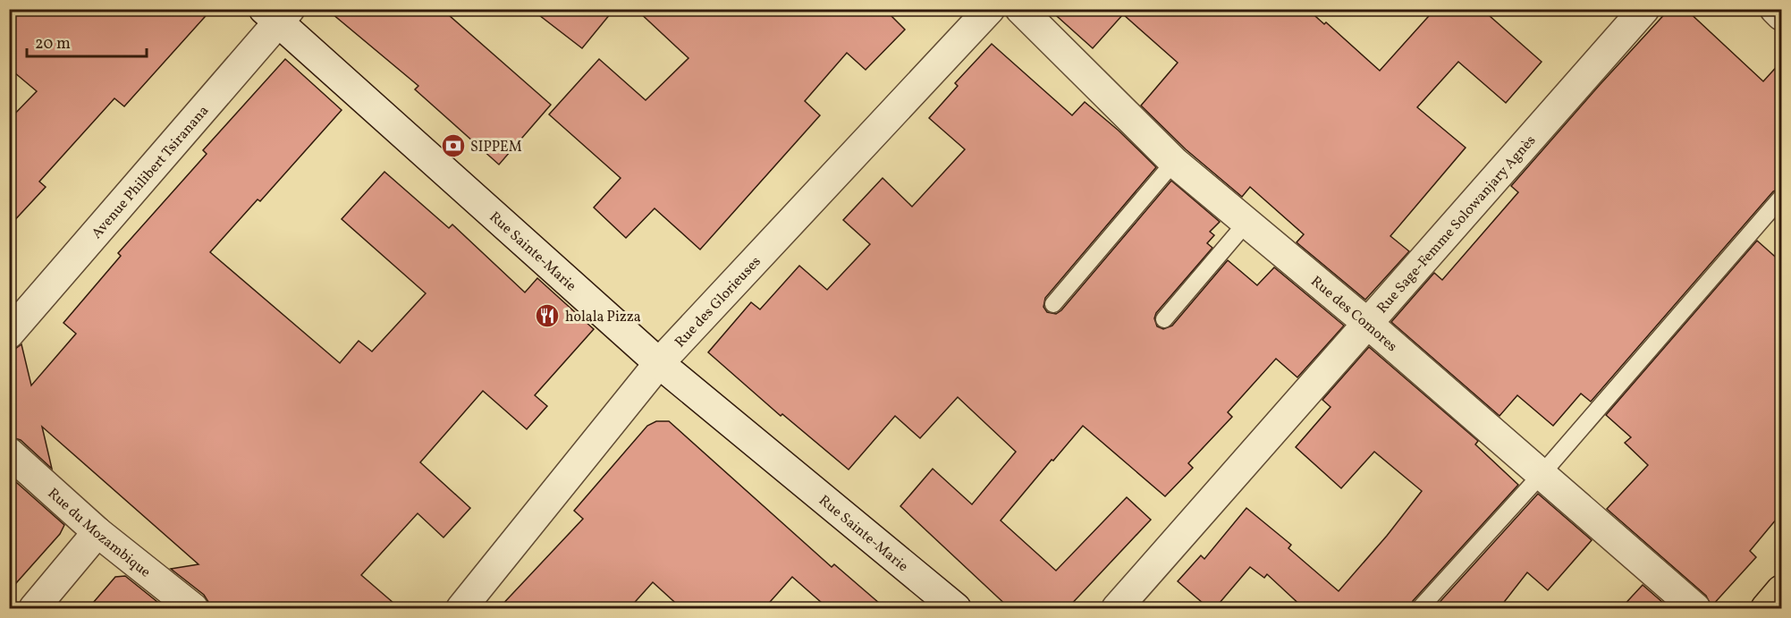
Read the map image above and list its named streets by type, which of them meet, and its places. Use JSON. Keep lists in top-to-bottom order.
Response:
{
  "streets": {
    "street": [
      "Avenue Philibert Tsiranana",
      "Rue Sage-Femme Solowanjary Agnès",
      "Rue Sainte-Marie",
      "Rue des Glorieuses",
      "Rue des Comores",
      "Rue du Mozambique"
    ]
  },
  "crossings": [
    ["Avenue Philibert Tsiranana", "Rue Sainte-Marie"],
    ["Rue Sage-Femme Solowanjary Agnès", "Rue des Comores"],
    ["Rue Sainte-Marie", "Rue des Glorieuses"]
  ],
  "places": {
    "bank": ["SIPPEM"],
    "restaurant": ["holala Pizza"]
  },
  "scale_bar": "20 m"
}
